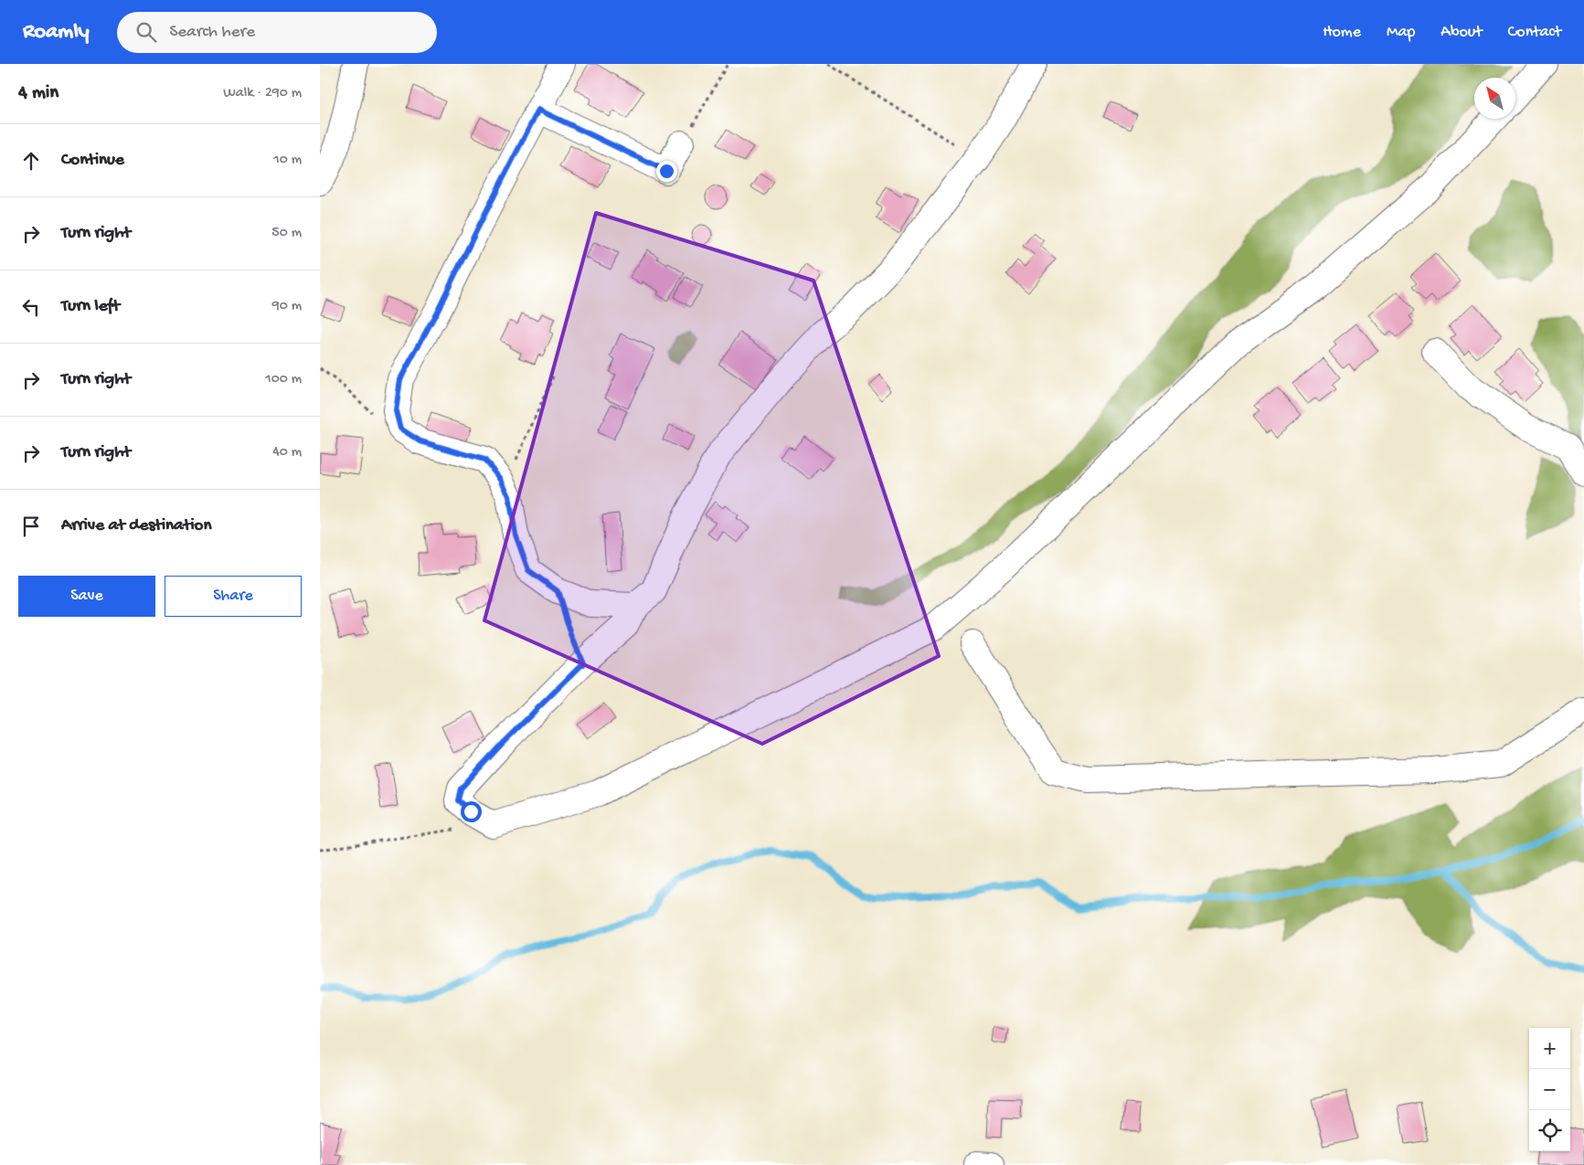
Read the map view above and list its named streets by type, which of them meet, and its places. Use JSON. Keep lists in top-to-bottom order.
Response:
{
  "north": "top left",
  "page": {
    "header": "Roamly",
    "search": "Search here",
    "nav": [
      "Home",
      "Map",
      "About",
      "Contact"
    ],
    "heading": ["4 min", "Walk · 290 m"],
    "list": [
      ["Continue", "10 m"],
      ["Turn right", "50 m"],
      ["Turn left", "90 m"],
      ["Turn right", "100 m"],
      ["Turn right", "40 m"],
      "Arrive at destination"
    ],
    "buttons": ["Save", "Share"],
    "map_buttons": ["+", "−"]
  }
}
